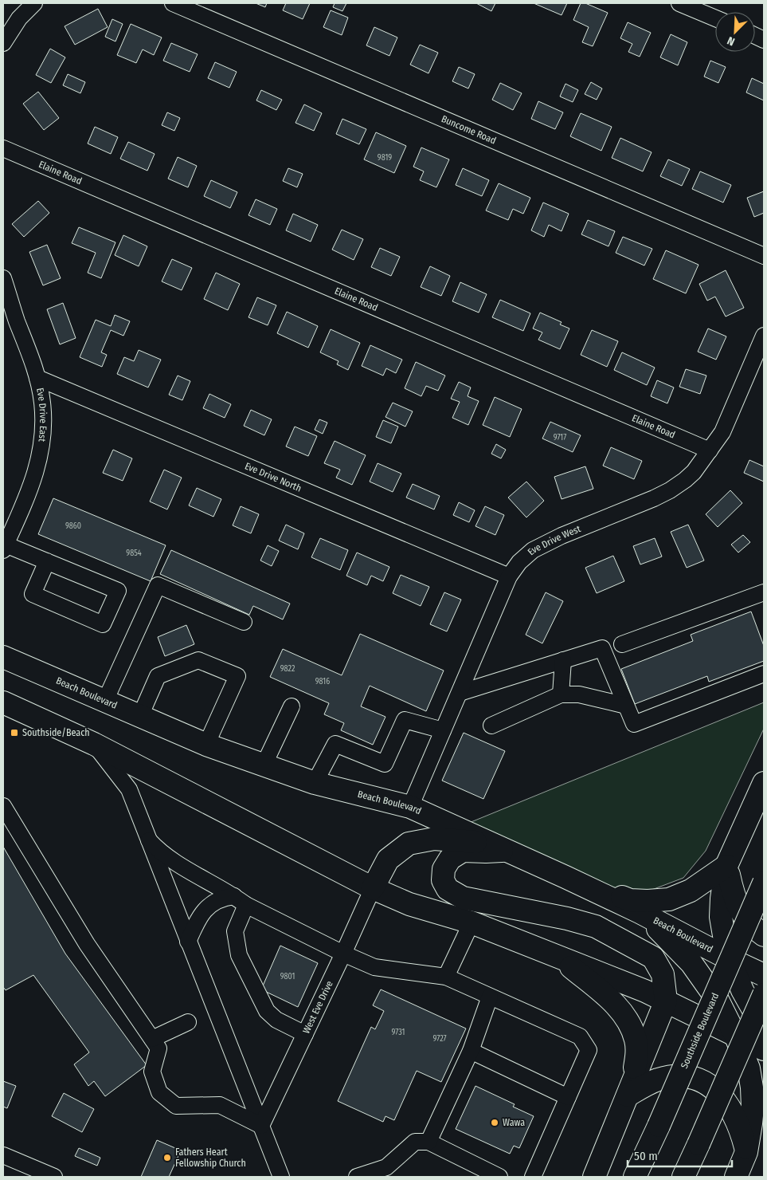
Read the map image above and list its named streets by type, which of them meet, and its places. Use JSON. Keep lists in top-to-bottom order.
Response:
{
  "streets": {
    "highway": ["Beach Boulevard", "Southside Boulevard"],
    "street": [
      "Buncome Road",
      "Elaine Road",
      "Eve Drive East",
      "Eve Drive North",
      "Eve Drive West",
      "West Eve Drive"
    ]
  },
  "crossings": [
    ["Elaine Road", "Eve Drive West"],
    ["Eve Drive East", "Eve Drive North"],
    ["Eve Drive North", "Eve Drive West"],
    ["Eve Drive West", "Beach Boulevard"]
  ],
  "places": {
    "transit": ["Southside/Beach"],
    "other": ["Wawa", "Fathers Heart Fellowship Church"]
  },
  "house_numbers": [
    "9819",
    "9717",
    "9860",
    "9854",
    "9822",
    "9816",
    "9801",
    "9731",
    "9727"
  ],
  "scale_bar": "50 m",
  "north": "bottom left"
}
